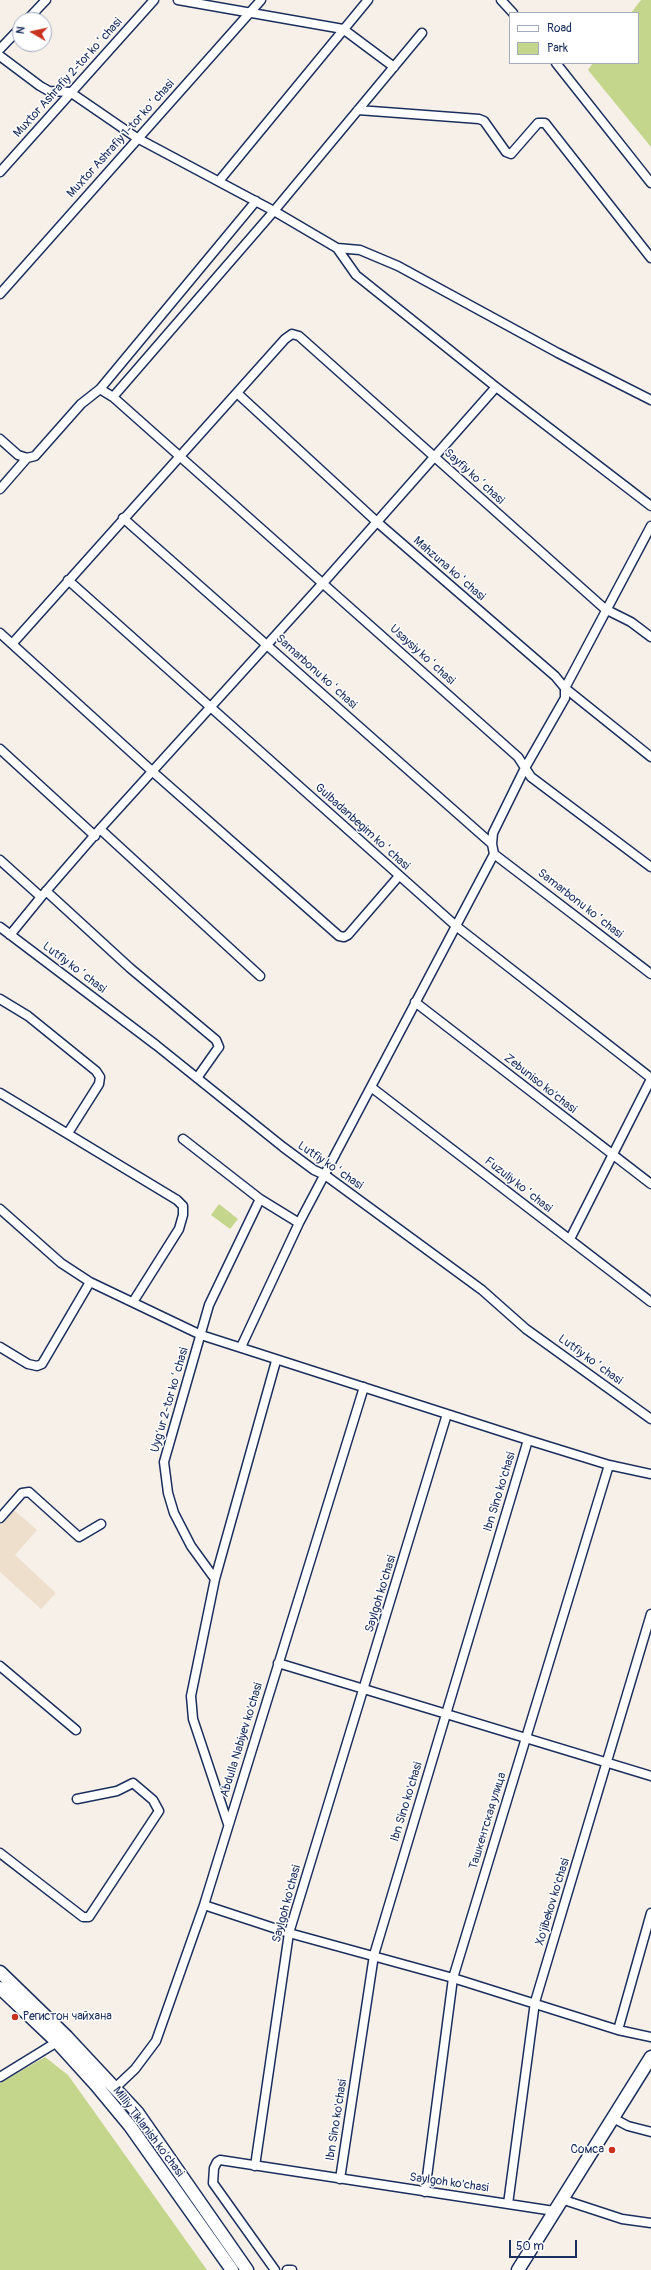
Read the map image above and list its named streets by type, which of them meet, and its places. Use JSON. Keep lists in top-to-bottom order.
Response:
{
  "streets": {
    "main road": ["Milliy Tiklanish ko'chasi"],
    "street": [
      "Muxtor Ashrafiy 2-tor koʻchasi",
      "Muxtor Ashrafiy 1-tor koʻchasi",
      "Sayfiy koʻchasi",
      "Mahzuna koʻchasi",
      "Usaysiy koʻchasi",
      "Samarbonu koʻchasi",
      "Gulbadanbegim koʻchasi",
      "Lutfiy koʻchasi",
      "Zebuniso ko'chasi",
      "Fuzuliy koʻchasi",
      "Uyg‘ur 2-tor koʻchasi",
      "Ibn Sino ko'chasi",
      "Saylgoh ko'chasi",
      "Abdulla Nabiyev ko'chasi",
      "Ташкентская улица",
      "Xo'jibekov ko'chasi"
    ]
  },
  "crossings": [
    ["Sayfiy koʻchasi", "Mahzuna koʻchasi"],
    ["Ibn Sino ko'chasi", "Saylgoh ko'chasi"],
    ["Saylgoh ko'chasi", "Ташкентская улица"],
    ["Saylgoh ko'chasi", "Xo'jibekov ko'chasi"],
    ["Abdulla Nabiyev ko'chasi", "Milliy Tiklanish ko'chasi"]
  ],
  "places": ["Регистон чайхана", "Сомса"],
  "legend": ["Road", "Park"],
  "scale_bar": "50 m",
  "north": "left"
}
